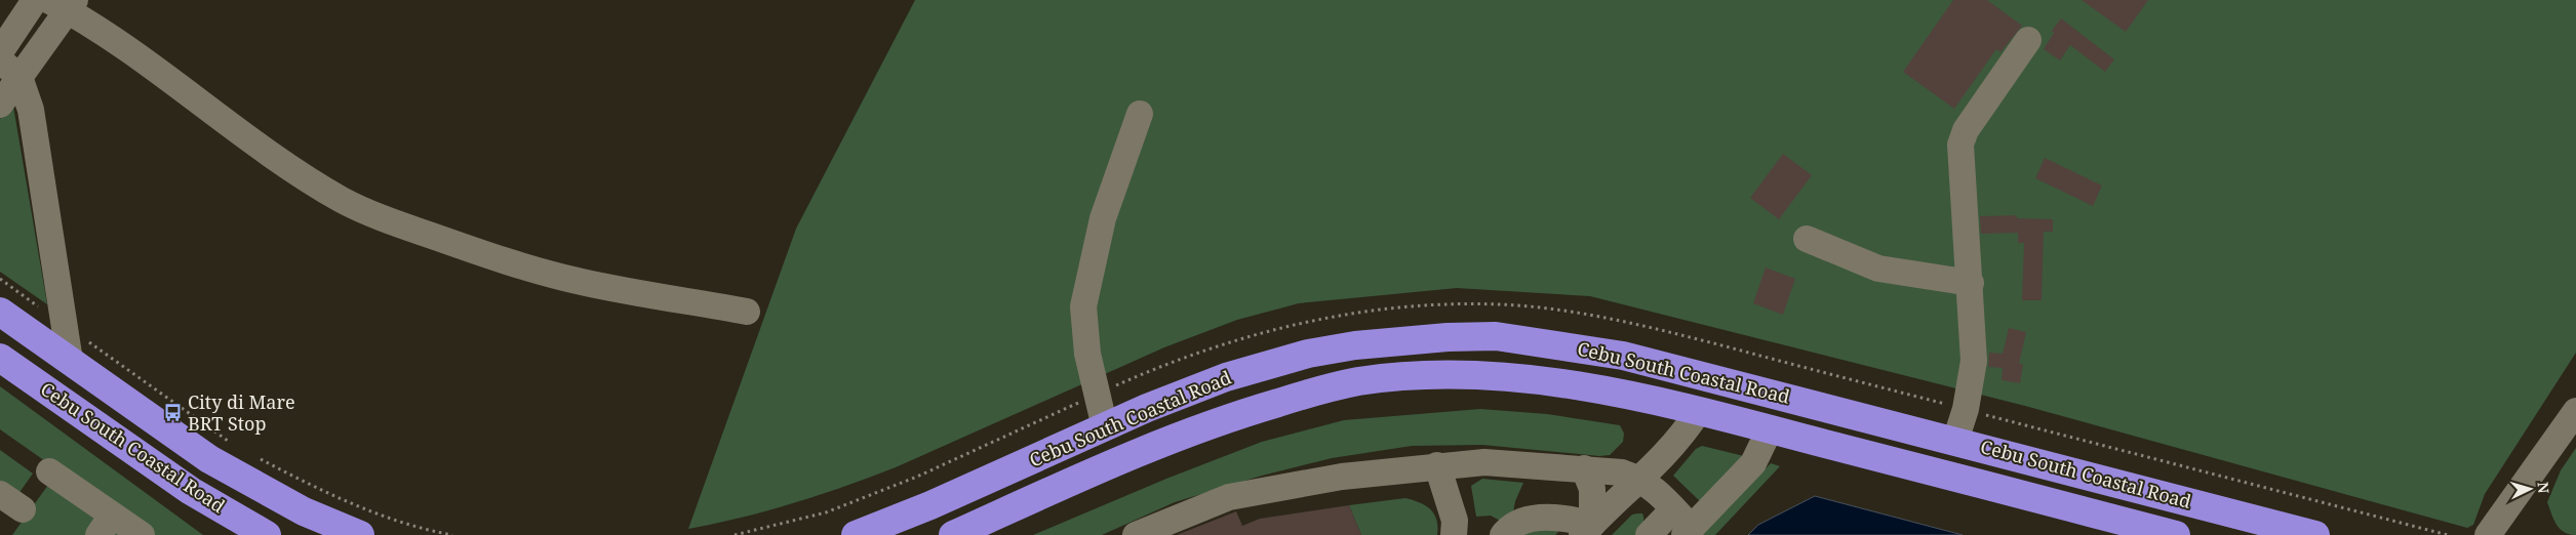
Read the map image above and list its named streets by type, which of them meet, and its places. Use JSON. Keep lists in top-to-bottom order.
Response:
{
  "streets": {
    "highway": ["Cebu South Coastal Road"]
  },
  "places": {
    "bus stop": ["City di Mare BRT Stop"]
  },
  "north": "right"
}
